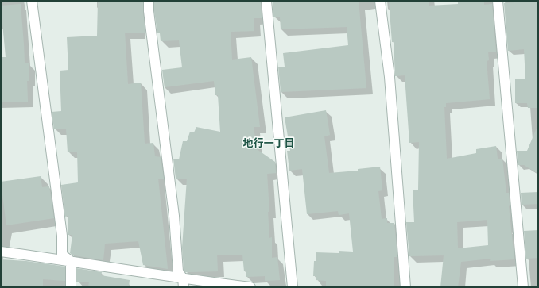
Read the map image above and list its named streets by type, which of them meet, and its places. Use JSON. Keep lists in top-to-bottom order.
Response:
{
  "districts": ["地行一丁目"]
}
